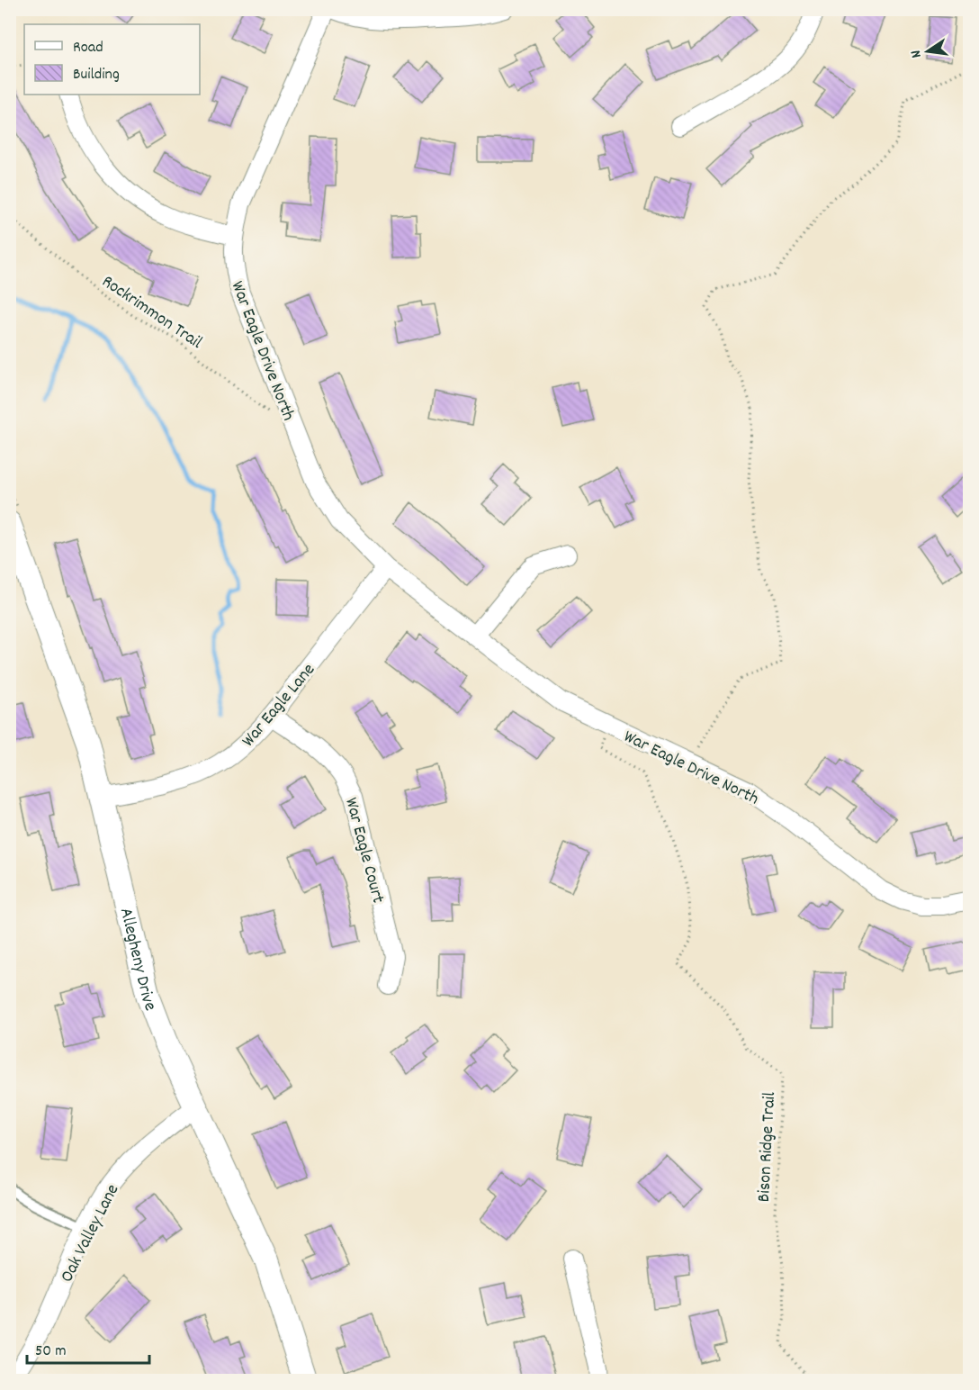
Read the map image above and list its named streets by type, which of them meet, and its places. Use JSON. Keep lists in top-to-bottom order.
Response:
{
  "streets": {
    "street": [
      "War Eagle Drive North",
      "War Eagle Lane",
      "War Eagle Court",
      "Allegheny Drive",
      "Oak Valley Lane"
    ],
    "path": ["Rockrimmon Trail", "Bison Ridge Trail"]
  },
  "crossings": [
    ["Rockrimmon Trail", "War Eagle Drive North"],
    ["War Eagle Drive North", "War Eagle Lane"],
    ["War Eagle Drive North", "Bison Ridge Trail"],
    ["War Eagle Lane", "War Eagle Court"],
    ["War Eagle Lane", "Allegheny Drive"],
    ["Allegheny Drive", "Oak Valley Lane"]
  ],
  "legend": ["Road", "Building"],
  "scale_bar": "50 m",
  "north": "left"
}
